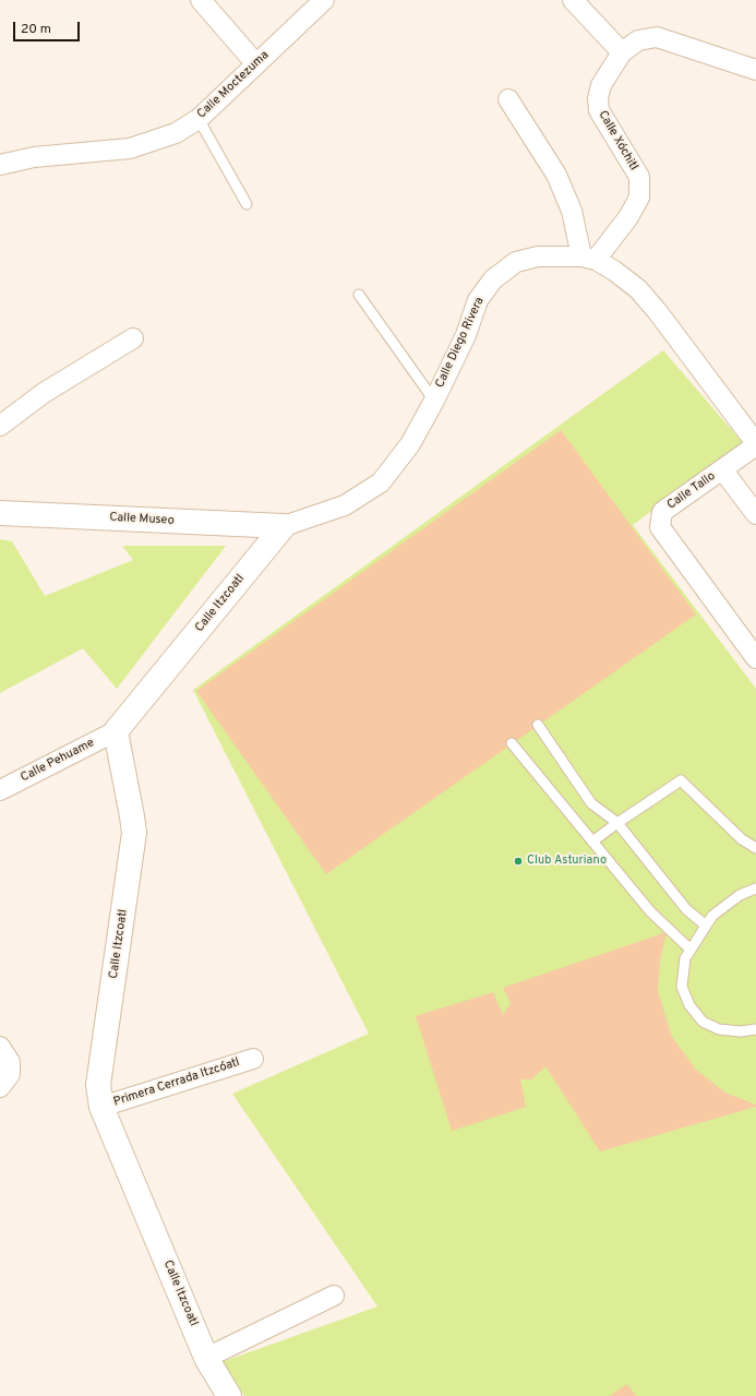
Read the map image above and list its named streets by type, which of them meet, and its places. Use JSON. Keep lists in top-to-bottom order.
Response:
{
  "streets": {
    "street": [
      "Calle Moctezuma",
      "Calle Xóchitl",
      "Calle Diego Rivera",
      "Calle Tallo",
      "Calle Museo",
      "Calle Itzcoatl",
      "Calle Pehuame",
      "Primera Cerrada Itzcóatl"
    ]
  },
  "crossings": [
    ["Calle Xóchitl", "Calle Diego Rivera"],
    ["Calle Diego Rivera", "Calle Tallo"],
    ["Calle Diego Rivera", "Calle Museo"],
    ["Calle Diego Rivera", "Calle Itzcoatl"],
    ["Calle Museo", "Calle Itzcoatl"],
    ["Calle Itzcoatl", "Calle Pehuame"],
    ["Calle Itzcoatl", "Primera Cerrada Itzcóatl"]
  ],
  "places": ["Club Asturiano"],
  "scale_bar": "20 m"
}
